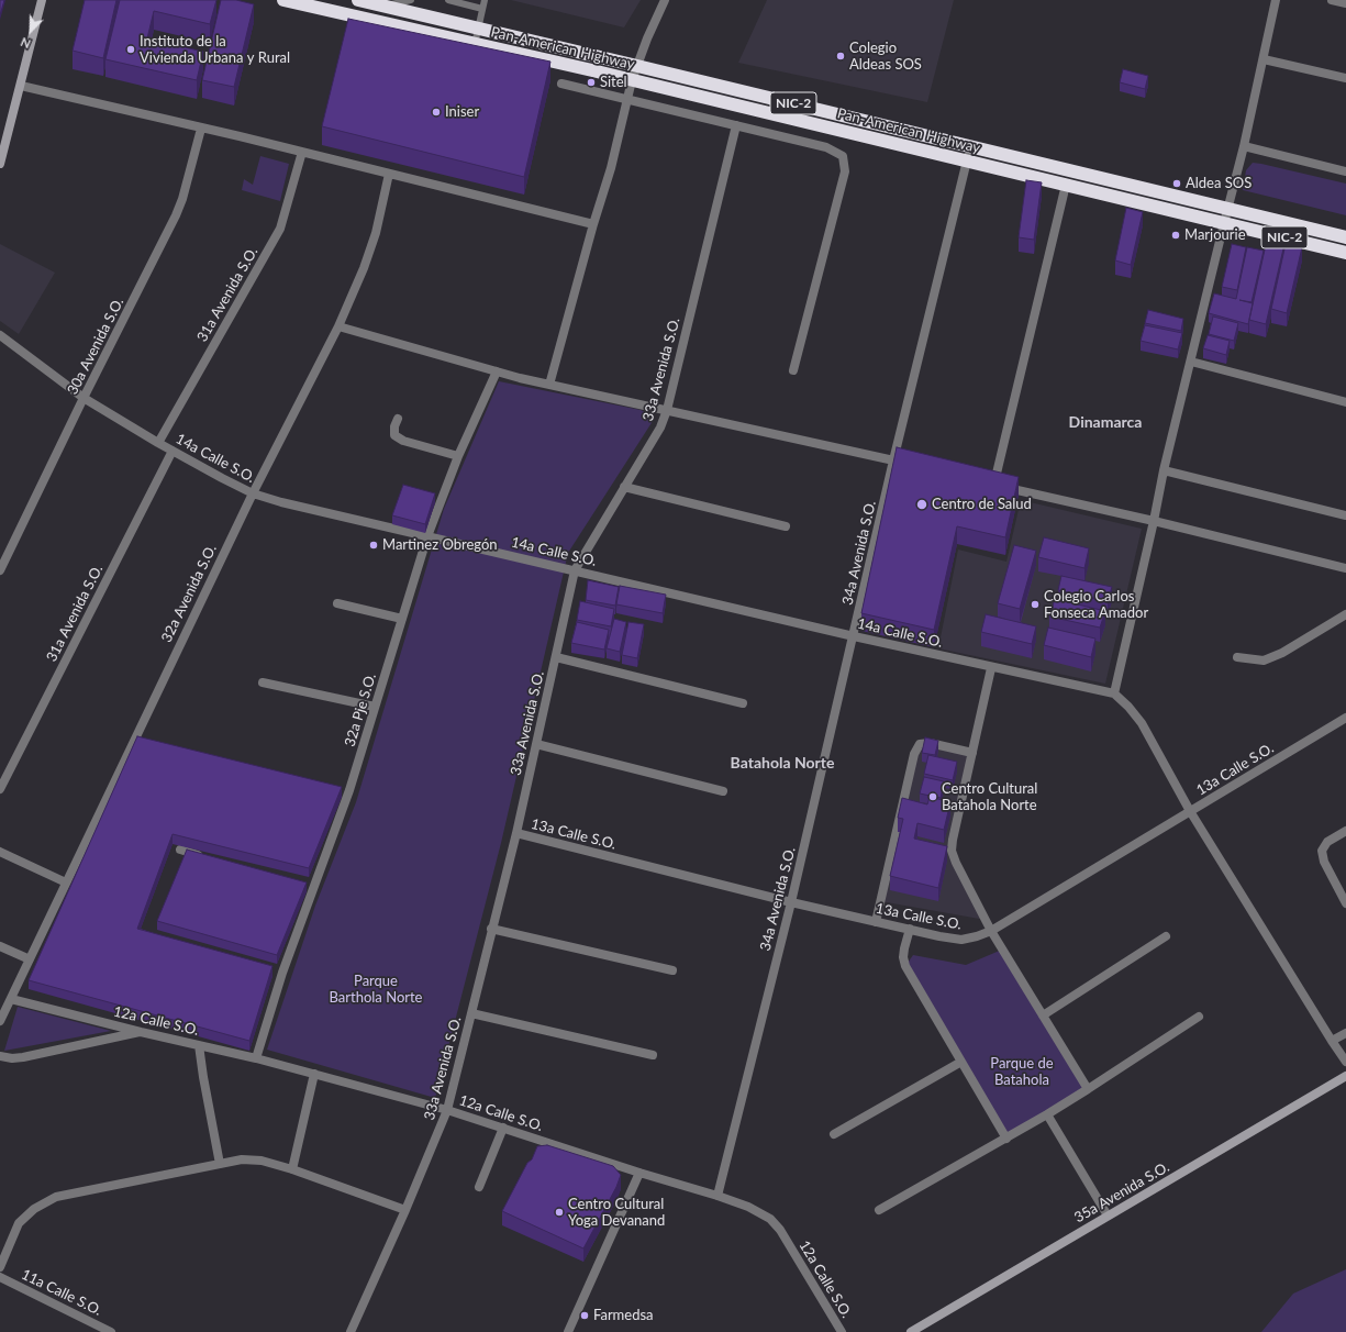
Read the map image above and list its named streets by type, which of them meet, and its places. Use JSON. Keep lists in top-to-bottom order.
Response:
{
  "streets": {
    "highway": ["Pan-American Highway", "NIC-2"],
    "main road": ["35a Avenida S.O."],
    "street": [
      "31a Avenida S.O.",
      "30a Avenida S.O.",
      "33a Avenida S.O.",
      "14a Calle S.O.",
      "34a Avenida S.O.",
      "32a Avenida S.O.",
      "32a Pje S.O.",
      "13a Calle S.O.",
      "12a Calle S.O.",
      "11a Calle S.O."
    ]
  },
  "crossings": [
    ["Pan-American Highway", "34a Avenida S.O."],
    ["31a Avenida S.O.", "14a Calle S.O."],
    ["30a Avenida S.O.", "14a Calle S.O."],
    ["33a Avenida S.O.", "14a Calle S.O."],
    ["33a Avenida S.O.", "13a Calle S.O."],
    ["33a Avenida S.O.", "12a Calle S.O."],
    ["14a Calle S.O.", "34a Avenida S.O."],
    ["14a Calle S.O.", "32a Avenida S.O."],
    ["14a Calle S.O.", "32a Pje S.O."],
    ["34a Avenida S.O.", "13a Calle S.O."],
    ["34a Avenida S.O.", "12a Calle S.O."],
    ["32a Avenida S.O.", "12a Calle S.O."],
    ["32a Pje S.O.", "12a Calle S.O."]
  ],
  "districts": ["Dinamarca", "Batahola Norte"],
  "parks": ["Parque Barthola Norte", "Parque de Batahola"],
  "places": [
    "Instituto de la Vivienda Urbana y Rural",
    "Colegio Aldeas SOS",
    "Sitel",
    "Iniser",
    "Aldea SOS",
    "Marjourie",
    "Centro de Salud",
    "Martinez Obregón",
    "Colegio Carlos Fonseca Amador",
    "Centro Cultural Batahola Norte",
    "Centro Cultural Yoga Devanand",
    "Farmedsa"
  ],
  "north": "bottom left"
}
